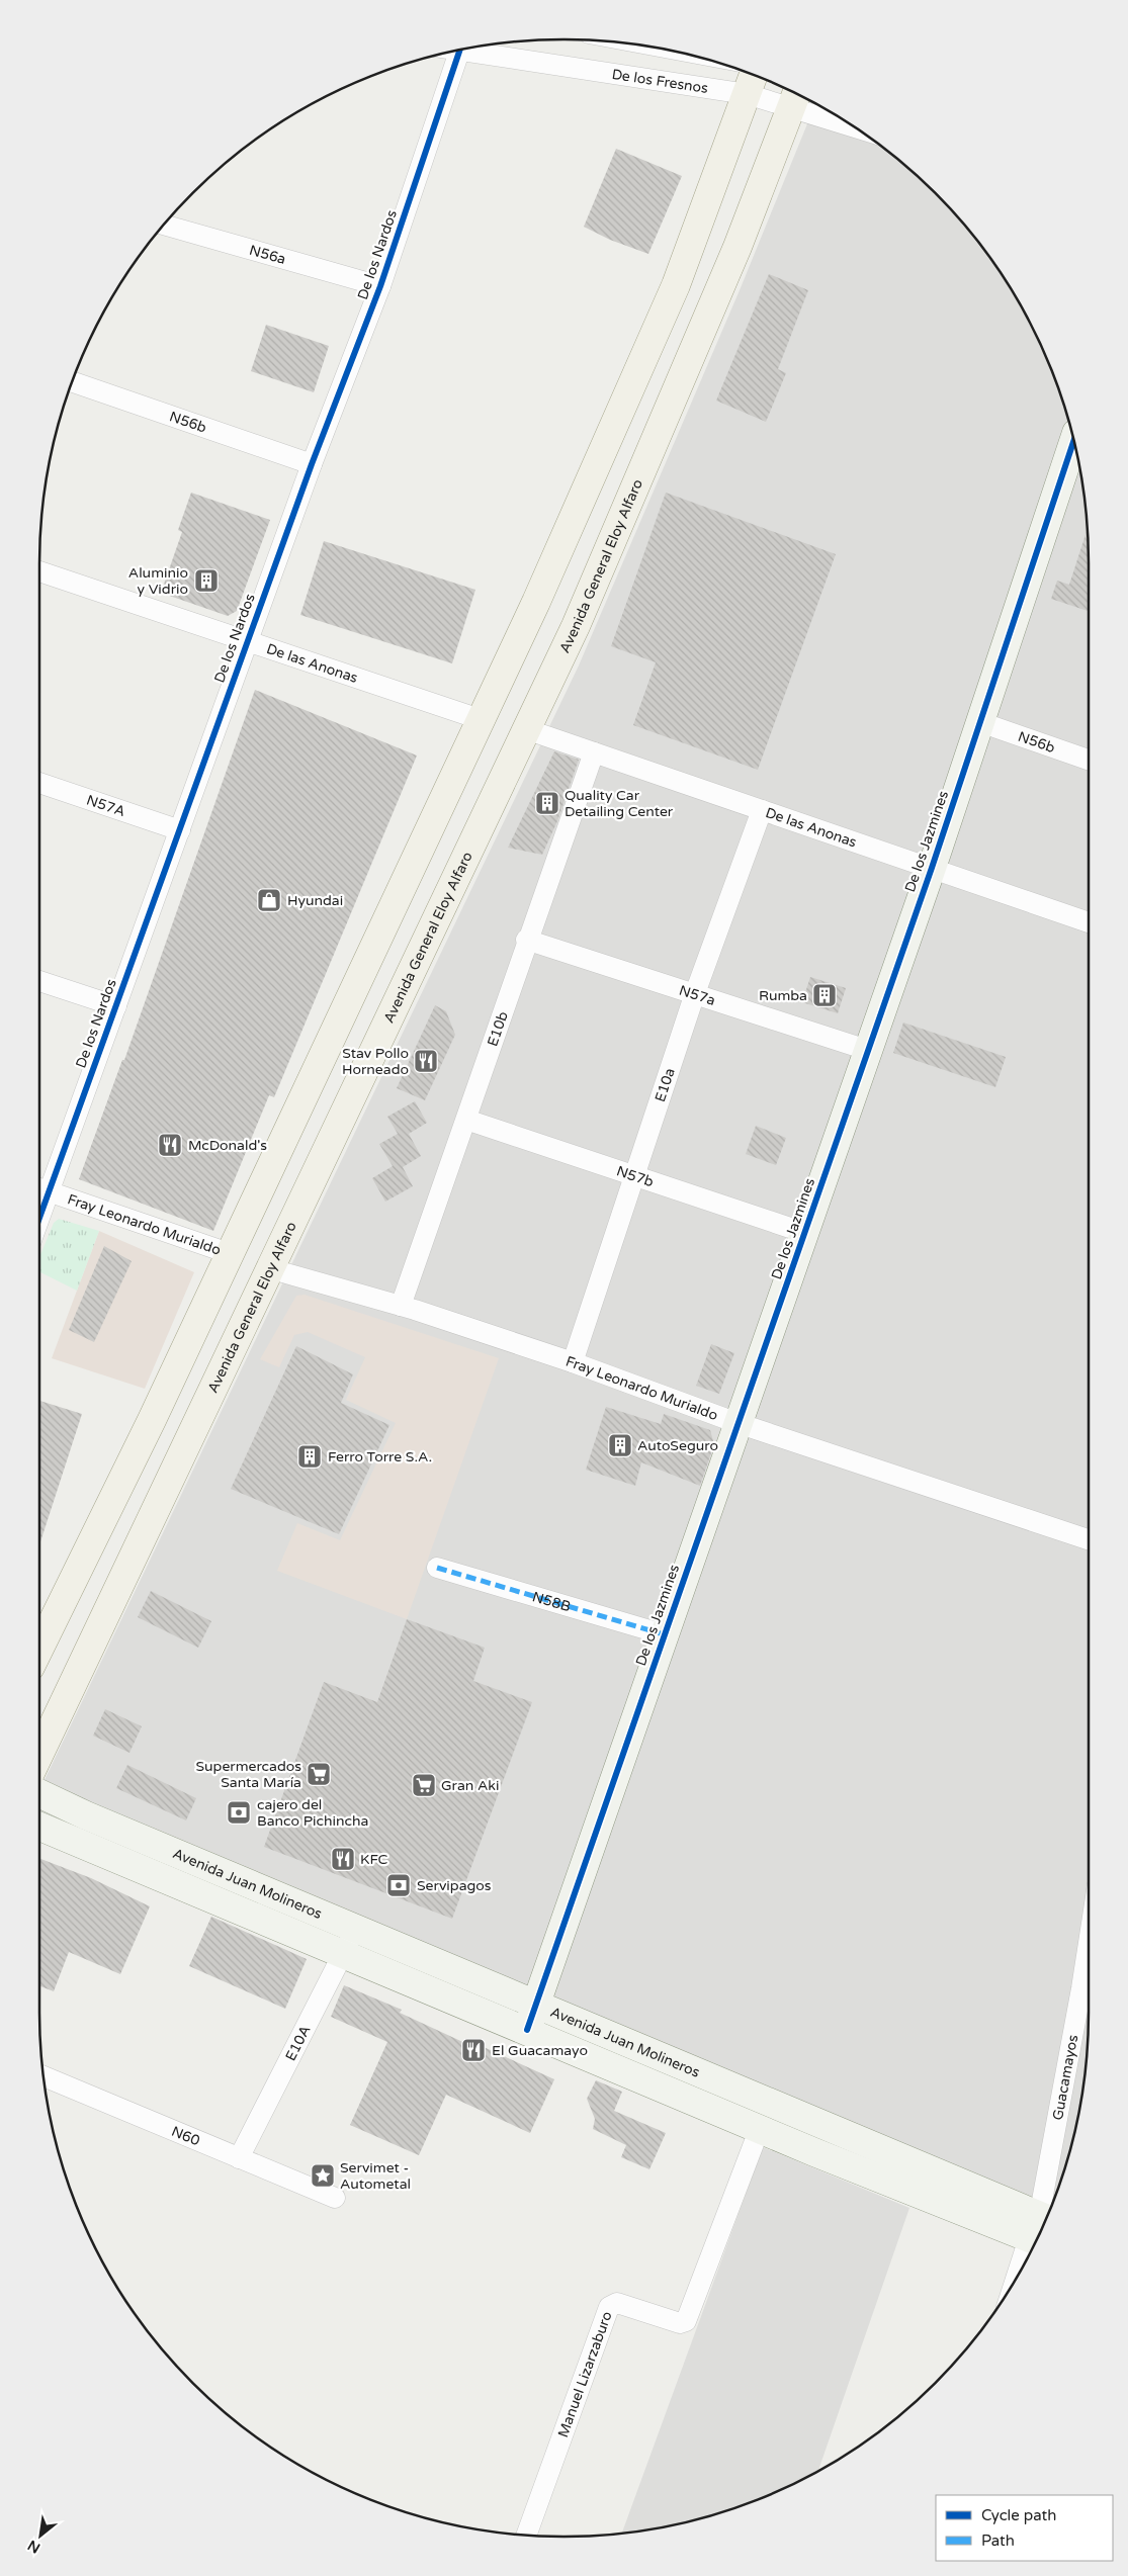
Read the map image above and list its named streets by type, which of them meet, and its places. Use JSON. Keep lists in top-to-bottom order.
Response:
{
  "streets": {
    "main road": ["Avenida General Eloy Alfaro"],
    "street": [
      "De los Fresnos",
      "N56a",
      "De los Nardos",
      "N56b",
      "De las Anonas",
      "N57A",
      "De los Jazmines",
      "N57a",
      "E10b",
      "E10a",
      "N57b",
      "Fray Leonardo Murialdo",
      "N58B",
      "Avenida Juan Molineros",
      "E10A",
      "Guacamayos",
      "N60",
      "Manuel Lizarzaburo"
    ]
  },
  "crossings": [
    ["De los Fresnos", "Avenida General Eloy Alfaro"],
    ["N56a", "De los Nardos"],
    ["De los Nardos", "N56b"],
    ["De los Nardos", "De las Anonas"],
    ["De los Nardos", "N57A"],
    ["De los Nardos", "Fray Leonardo Murialdo"],
    ["N56b", "De los Jazmines"],
    ["Avenida General Eloy Alfaro", "De las Anonas"],
    ["Avenida General Eloy Alfaro", "Fray Leonardo Murialdo"],
    ["De las Anonas", "De los Jazmines"],
    ["De las Anonas", "E10b"],
    ["De las Anonas", "E10a"],
    ["De los Jazmines", "N57a"],
    ["De los Jazmines", "N57b"],
    ["De los Jazmines", "Fray Leonardo Murialdo"],
    ["De los Jazmines", "N58B"],
    ["De los Jazmines", "Avenida Juan Molineros"],
    ["N57a", "E10b"],
    ["N57a", "E10a"],
    ["E10b", "N57b"],
    ["E10b", "Fray Leonardo Murialdo"],
    ["E10a", "N57b"],
    ["E10a", "Fray Leonardo Murialdo"],
    ["Avenida Juan Molineros", "E10A"],
    ["Avenida Juan Molineros", "Guacamayos"],
    ["Avenida Juan Molineros", "Manuel Lizarzaburo"],
    ["E10A", "N60"]
  ],
  "places": {
    "building": [
      "Aluminio y Vidrio",
      "Quality Car Detailing Center",
      "Rumba",
      "AutoSeguro",
      "Ferro Torre S.A."
    ],
    "shop": ["Hyundai"],
    "restaurant": [
      "Stav Pollo Horneado",
      "McDonald's",
      "KFC",
      "El Guacamayo"
    ],
    "supermarket": ["Supermercados Santa María", "Gran Aki"],
    "bank": ["cajero del Banco Pichincha", "Servipagos"],
    "place": ["Servimet - Autometal"]
  },
  "legend": ["Cycle path", "Path"],
  "north": "bottom left"
}
